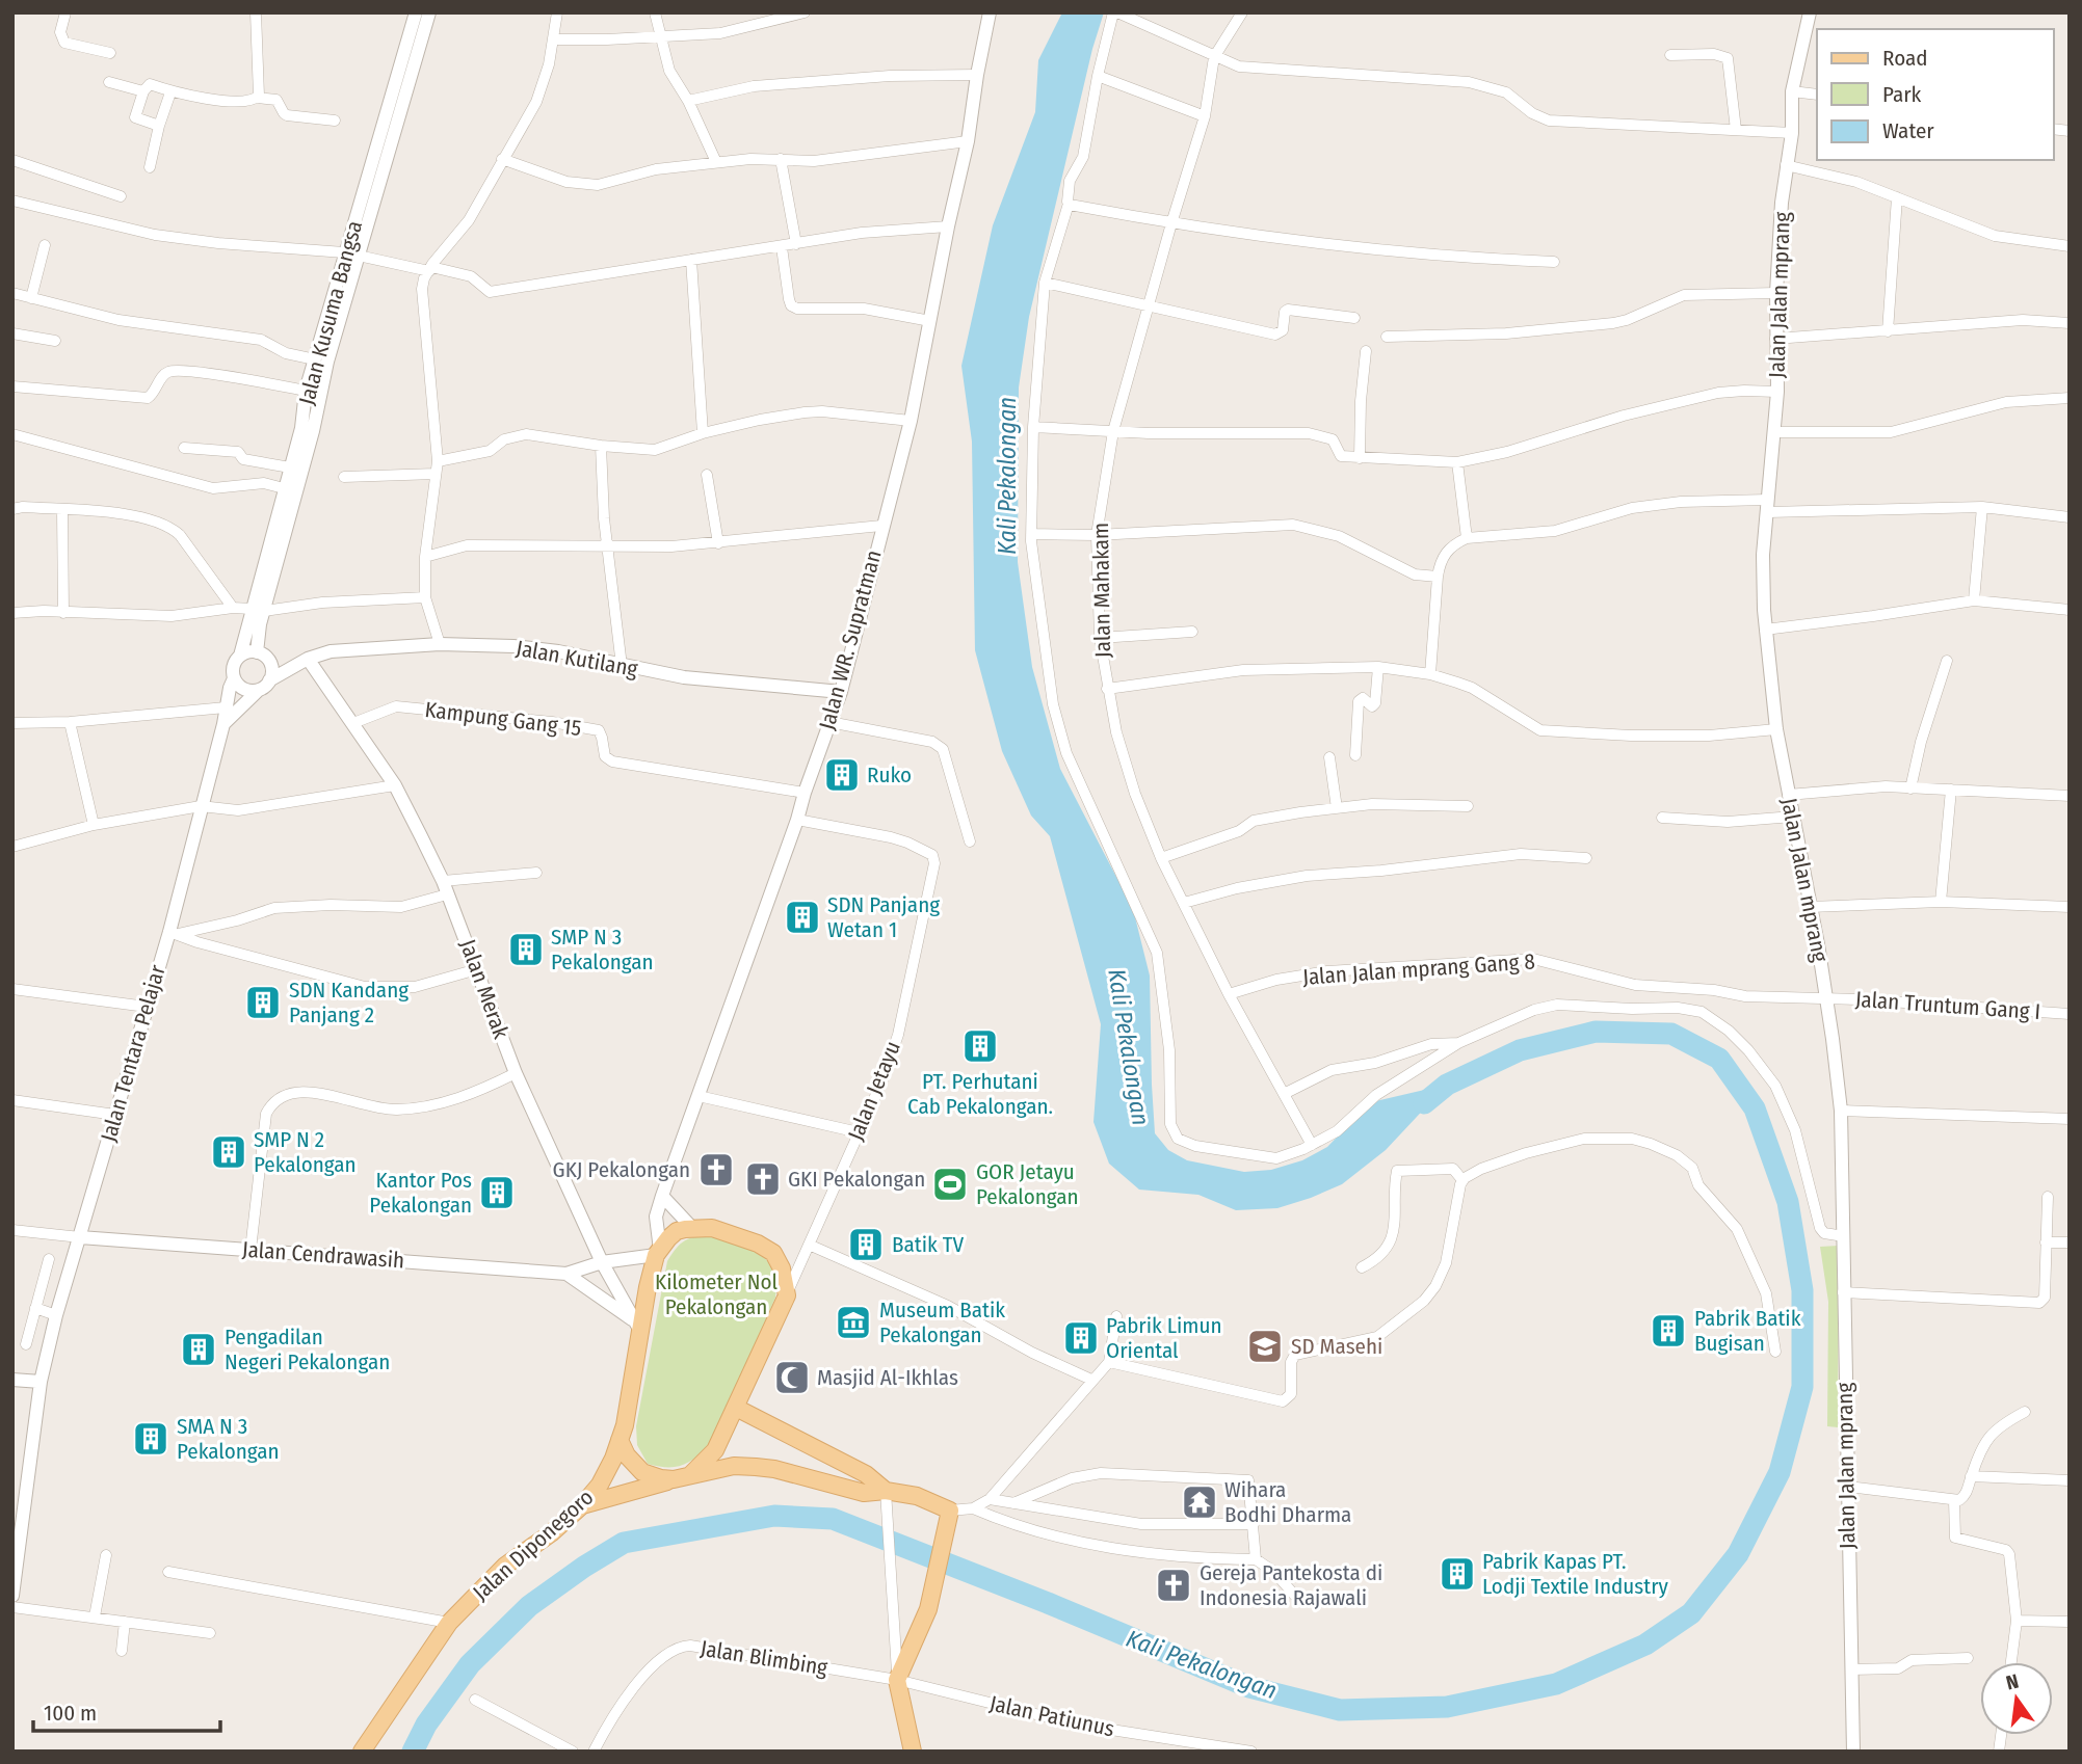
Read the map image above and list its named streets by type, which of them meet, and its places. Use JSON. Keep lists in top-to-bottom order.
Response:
{
  "streets": {
    "main road": ["Jalan Jetayu", "Jalan Diponegoro"],
    "street": [
      "Jalan Jalan mprang",
      "Jalan Kusuma Bangsa",
      "Jalan Mahakam",
      "Jalan WR. Supratman",
      "Jalan Kutilang",
      "Kampung Gang 15",
      "Jalan Jalan mprang Gang 8",
      "Jalan Merak",
      "Jalan Truntum Gang I",
      "Jalan Tentara Pelajar",
      "Jalan Cendrawasih",
      "Jalan Blimbing",
      "Jalan Patiunus"
    ]
  },
  "crossings": [
    ["Jalan Jalan mprang", "Jalan Jalan mprang Gang 8"],
    ["Jalan Jalan mprang", "Jalan Truntum Gang I"],
    ["Jalan Kusuma Bangsa", "Jalan Kutilang"],
    ["Jalan Kusuma Bangsa", "Jalan Tentara Pelajar"],
    ["Jalan Mahakam", "Jalan Jalan mprang Gang 8"],
    ["Jalan WR. Supratman", "Jalan Kutilang"],
    ["Jalan WR. Supratman", "Kampung Gang 15"],
    ["Jalan WR. Supratman", "Jalan Jetayu"],
    ["Jalan WR. Supratman", "Jalan Cendrawasih"],
    ["Jalan WR. Supratman", "Jalan Diponegoro"],
    ["Jalan Kutilang", "Jalan Merak"],
    ["Jalan Kutilang", "Jalan Tentara Pelajar"],
    ["Kampung Gang 15", "Jalan Merak"],
    ["Jalan Jalan mprang Gang 8", "Jalan Truntum Gang I"],
    ["Jalan Merak", "Jalan Cendrawasih"],
    ["Jalan Merak", "Jalan Diponegoro"],
    ["Jalan Tentara Pelajar", "Jalan Cendrawasih"],
    ["Jalan Jetayu", "Jalan Diponegoro"],
    ["Jalan Cendrawasih", "Jalan Diponegoro"],
    ["Jalan Blimbing", "Jalan Patiunus"]
  ],
  "water": ["Kali Pekalongan"],
  "parks": ["Kilometer Nol Pekalongan"],
  "places": {
    "building": [
      "Ruko",
      "SDN Panjang Wetan 1",
      "SMP N 3 Pekalongan",
      "SDN Kandang Panjang 2",
      "PT. Perhutani Cab Pekalongan.",
      "SMP N 2 Pekalongan",
      "Kantor Pos Pekalongan",
      "Batik TV",
      "Pabrik Batik Bugisan",
      "Pabrik Limun Oriental",
      "Pengadilan Negeri Pekalongan",
      "SMA N 3 Pekalongan",
      "Pabrik Kapas PT. Lodji Textile Industry"
    ],
    "church": ["GKJ Pekalongan", "GKI Pekalongan", "Gereja Pantekosta di Indonesia Rajawali"],
    "sports": ["GOR Jetayu Pekalongan"],
    "museum": ["Museum Batik Pekalongan"],
    "school or university": ["SD Masehi"],
    "mosque": ["Masjid Al-Ikhlas"],
    "temple": ["Wihara Bodhi Dharma"]
  },
  "legend": ["Road", "Park", "Water"],
  "scale_bar": "100 m",
  "north": "top"
}
